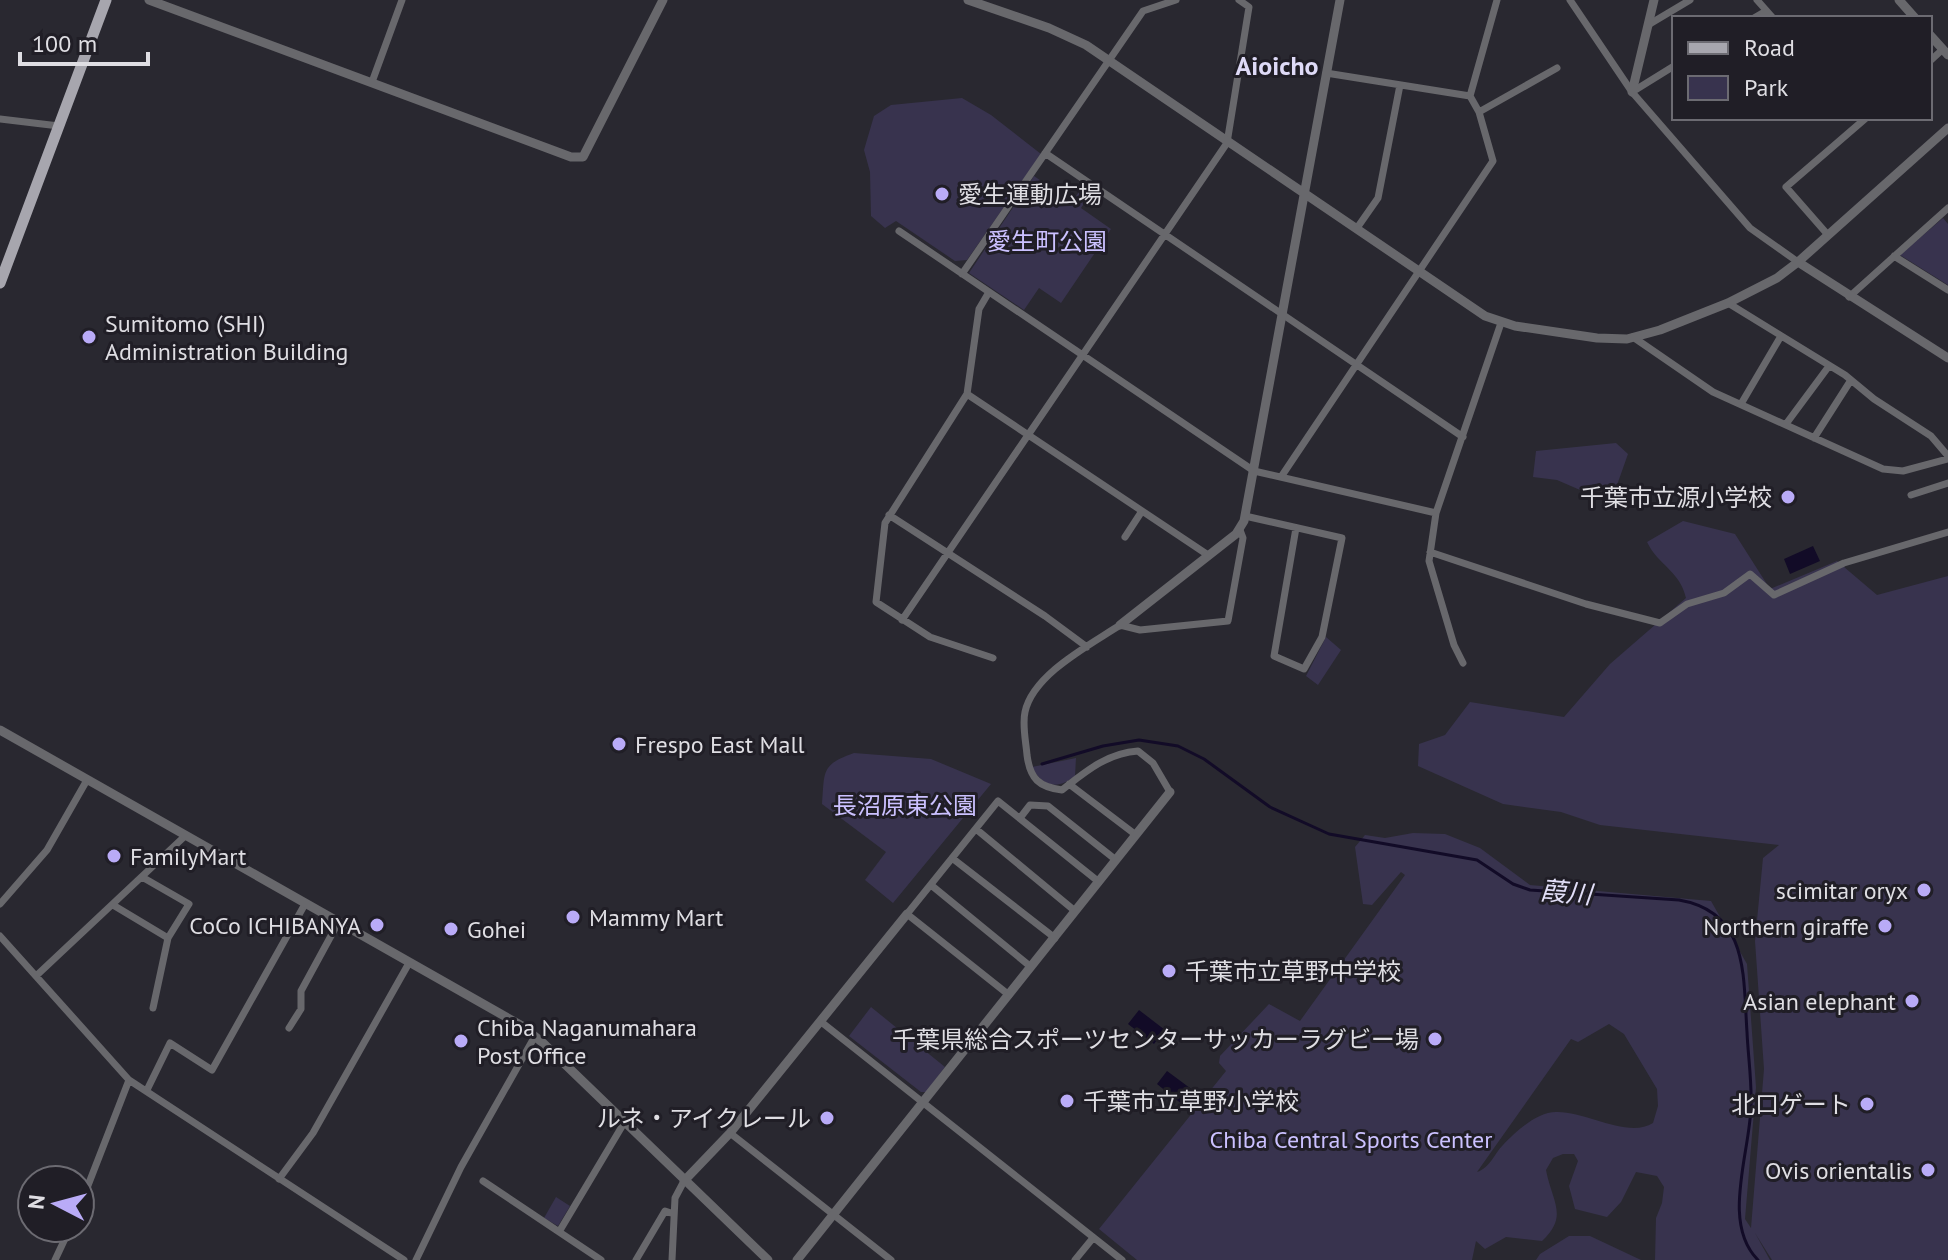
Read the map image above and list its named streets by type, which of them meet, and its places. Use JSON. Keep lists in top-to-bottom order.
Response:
{
  "districts": ["Aioicho"],
  "water": ["葭川"],
  "parks": ["愛生町公園", "長沼原東公園", "Chiba Central Sports Center"],
  "places": [
    "愛生運動広場",
    "Sumitomo (SHI) Administration Building",
    "千葉市立源小学校",
    "Frespo East Mall",
    "FamilyMart",
    "scimitar oryx",
    "Mammy Mart",
    "CoCo ICHIBANYA",
    "Northern giraffe",
    "Gohei",
    "千葉市立草野中学校",
    "Asian elephant",
    "千葉県総合スポーツセンターサッカーラグビー場",
    "Chiba Naganumahara Post Office",
    "千葉市立草野小学校",
    "北口ゲート",
    "ルネ・アイクレール",
    "Ovis orientalis"
  ],
  "legend": ["Road", "Park"],
  "scale_bar": "100 m",
  "north": "left"
}
